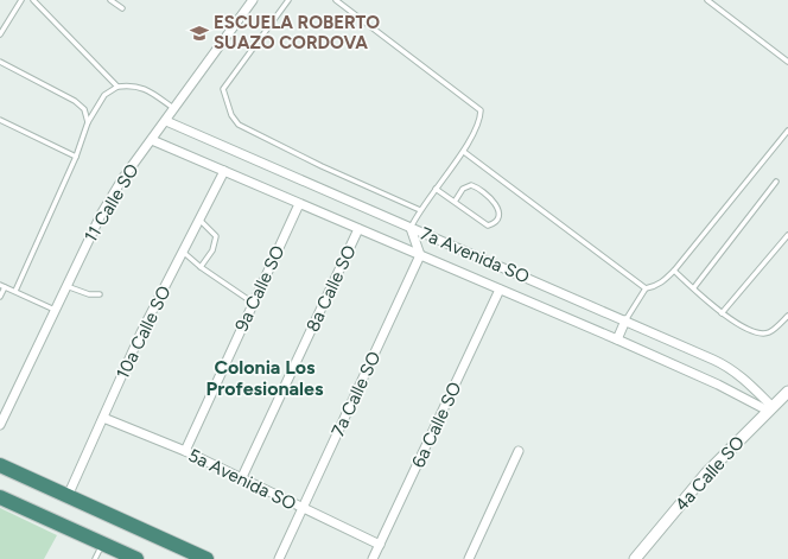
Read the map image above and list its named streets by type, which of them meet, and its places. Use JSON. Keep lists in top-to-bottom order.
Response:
{
  "streets": {
    "street": [
      "11 Calle SO",
      "7a Avenida SO",
      "9a Calle SO",
      "8a Calle SO",
      "10a Calle SO",
      "7a Calle SO",
      "6a Calle SO",
      "4a Calle SO",
      "5a Avenida SO"
    ]
  },
  "crossings": [
    ["11 Calle SO", "7a Avenida SO"],
    ["7a Avenida SO", "9a Calle SO"],
    ["7a Avenida SO", "8a Calle SO"],
    ["7a Avenida SO", "10a Calle SO"],
    ["7a Avenida SO", "7a Calle SO"],
    ["7a Avenida SO", "6a Calle SO"],
    ["7a Avenida SO", "4a Calle SO"],
    ["9a Calle SO", "5a Avenida SO"],
    ["8a Calle SO", "5a Avenida SO"],
    ["10a Calle SO", "5a Avenida SO"],
    ["7a Calle SO", "5a Avenida SO"],
    ["6a Calle SO", "5a Avenida SO"]
  ],
  "districts": ["Colonia Los Profesionales"],
  "places": {
    "school or university": ["ESCUELA ROBERTO SUAZO CORDOVA"]
  }
}
